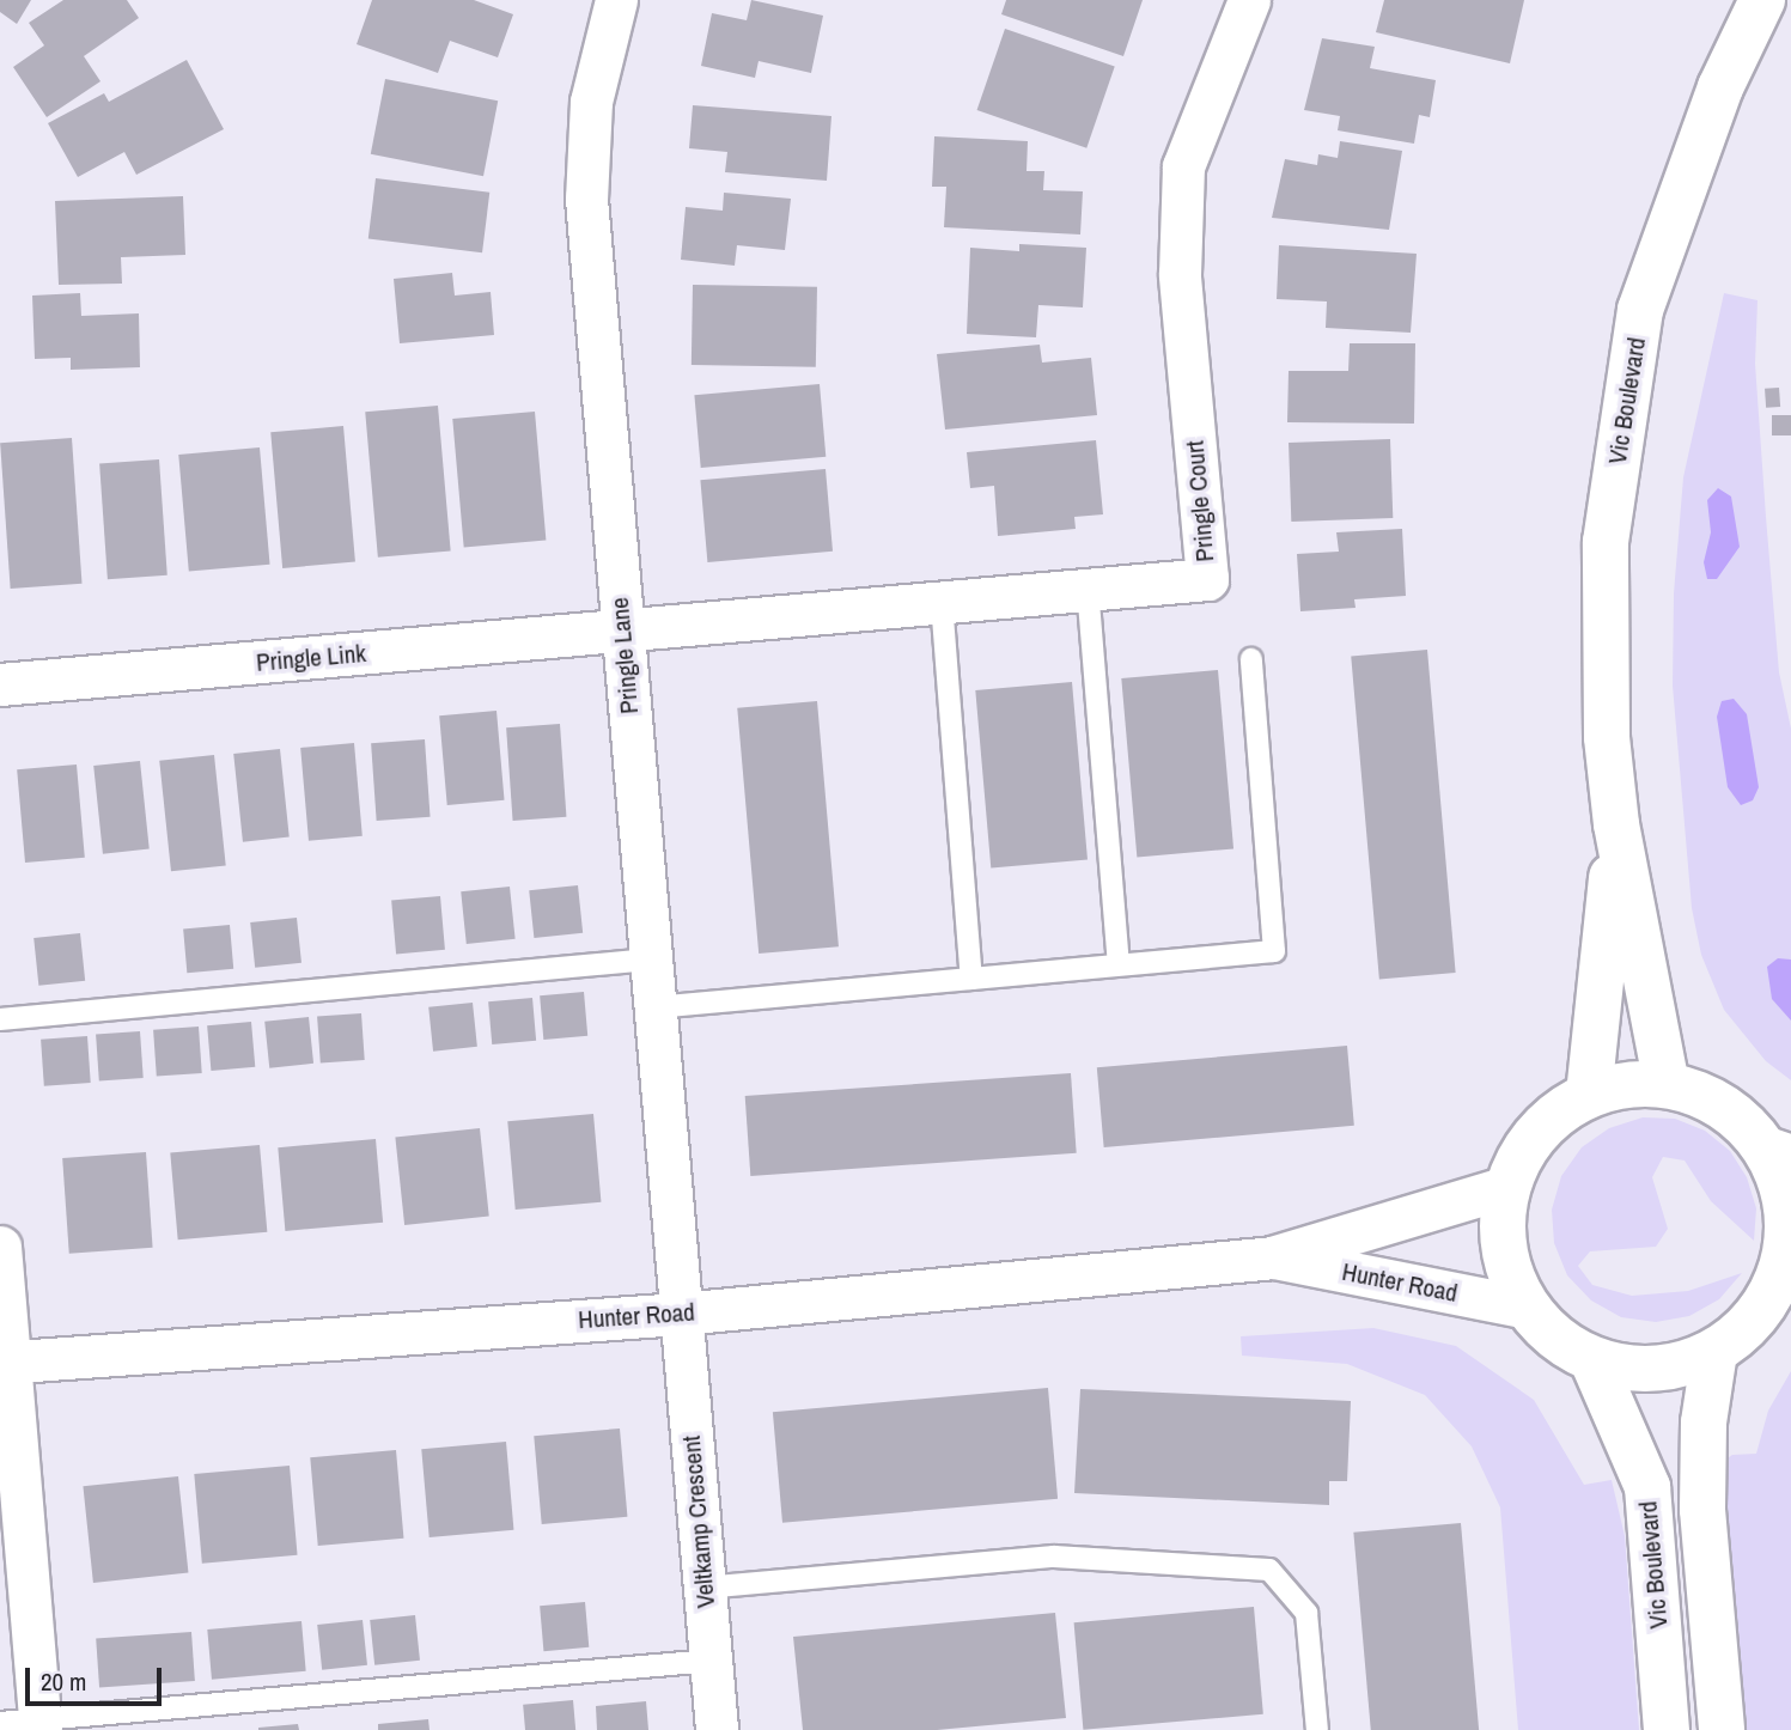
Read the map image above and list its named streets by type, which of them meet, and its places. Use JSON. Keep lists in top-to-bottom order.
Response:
{
  "streets": {
    "street": [
      "Vic Boulevard",
      "Pringle Court",
      "Pringle Lane",
      "Pringle Link",
      "Hunter Road",
      "Veltkamp Crescent"
    ]
  },
  "crossings": [
    ["Vic Boulevard", "Hunter Road"],
    ["Pringle Court", "Pringle Lane"],
    ["Pringle Court", "Pringle Link"],
    ["Pringle Lane", "Pringle Link"],
    ["Pringle Lane", "Hunter Road"],
    ["Pringle Lane", "Veltkamp Crescent"],
    ["Hunter Road", "Veltkamp Crescent"]
  ],
  "scale_bar": "20 m"
}
